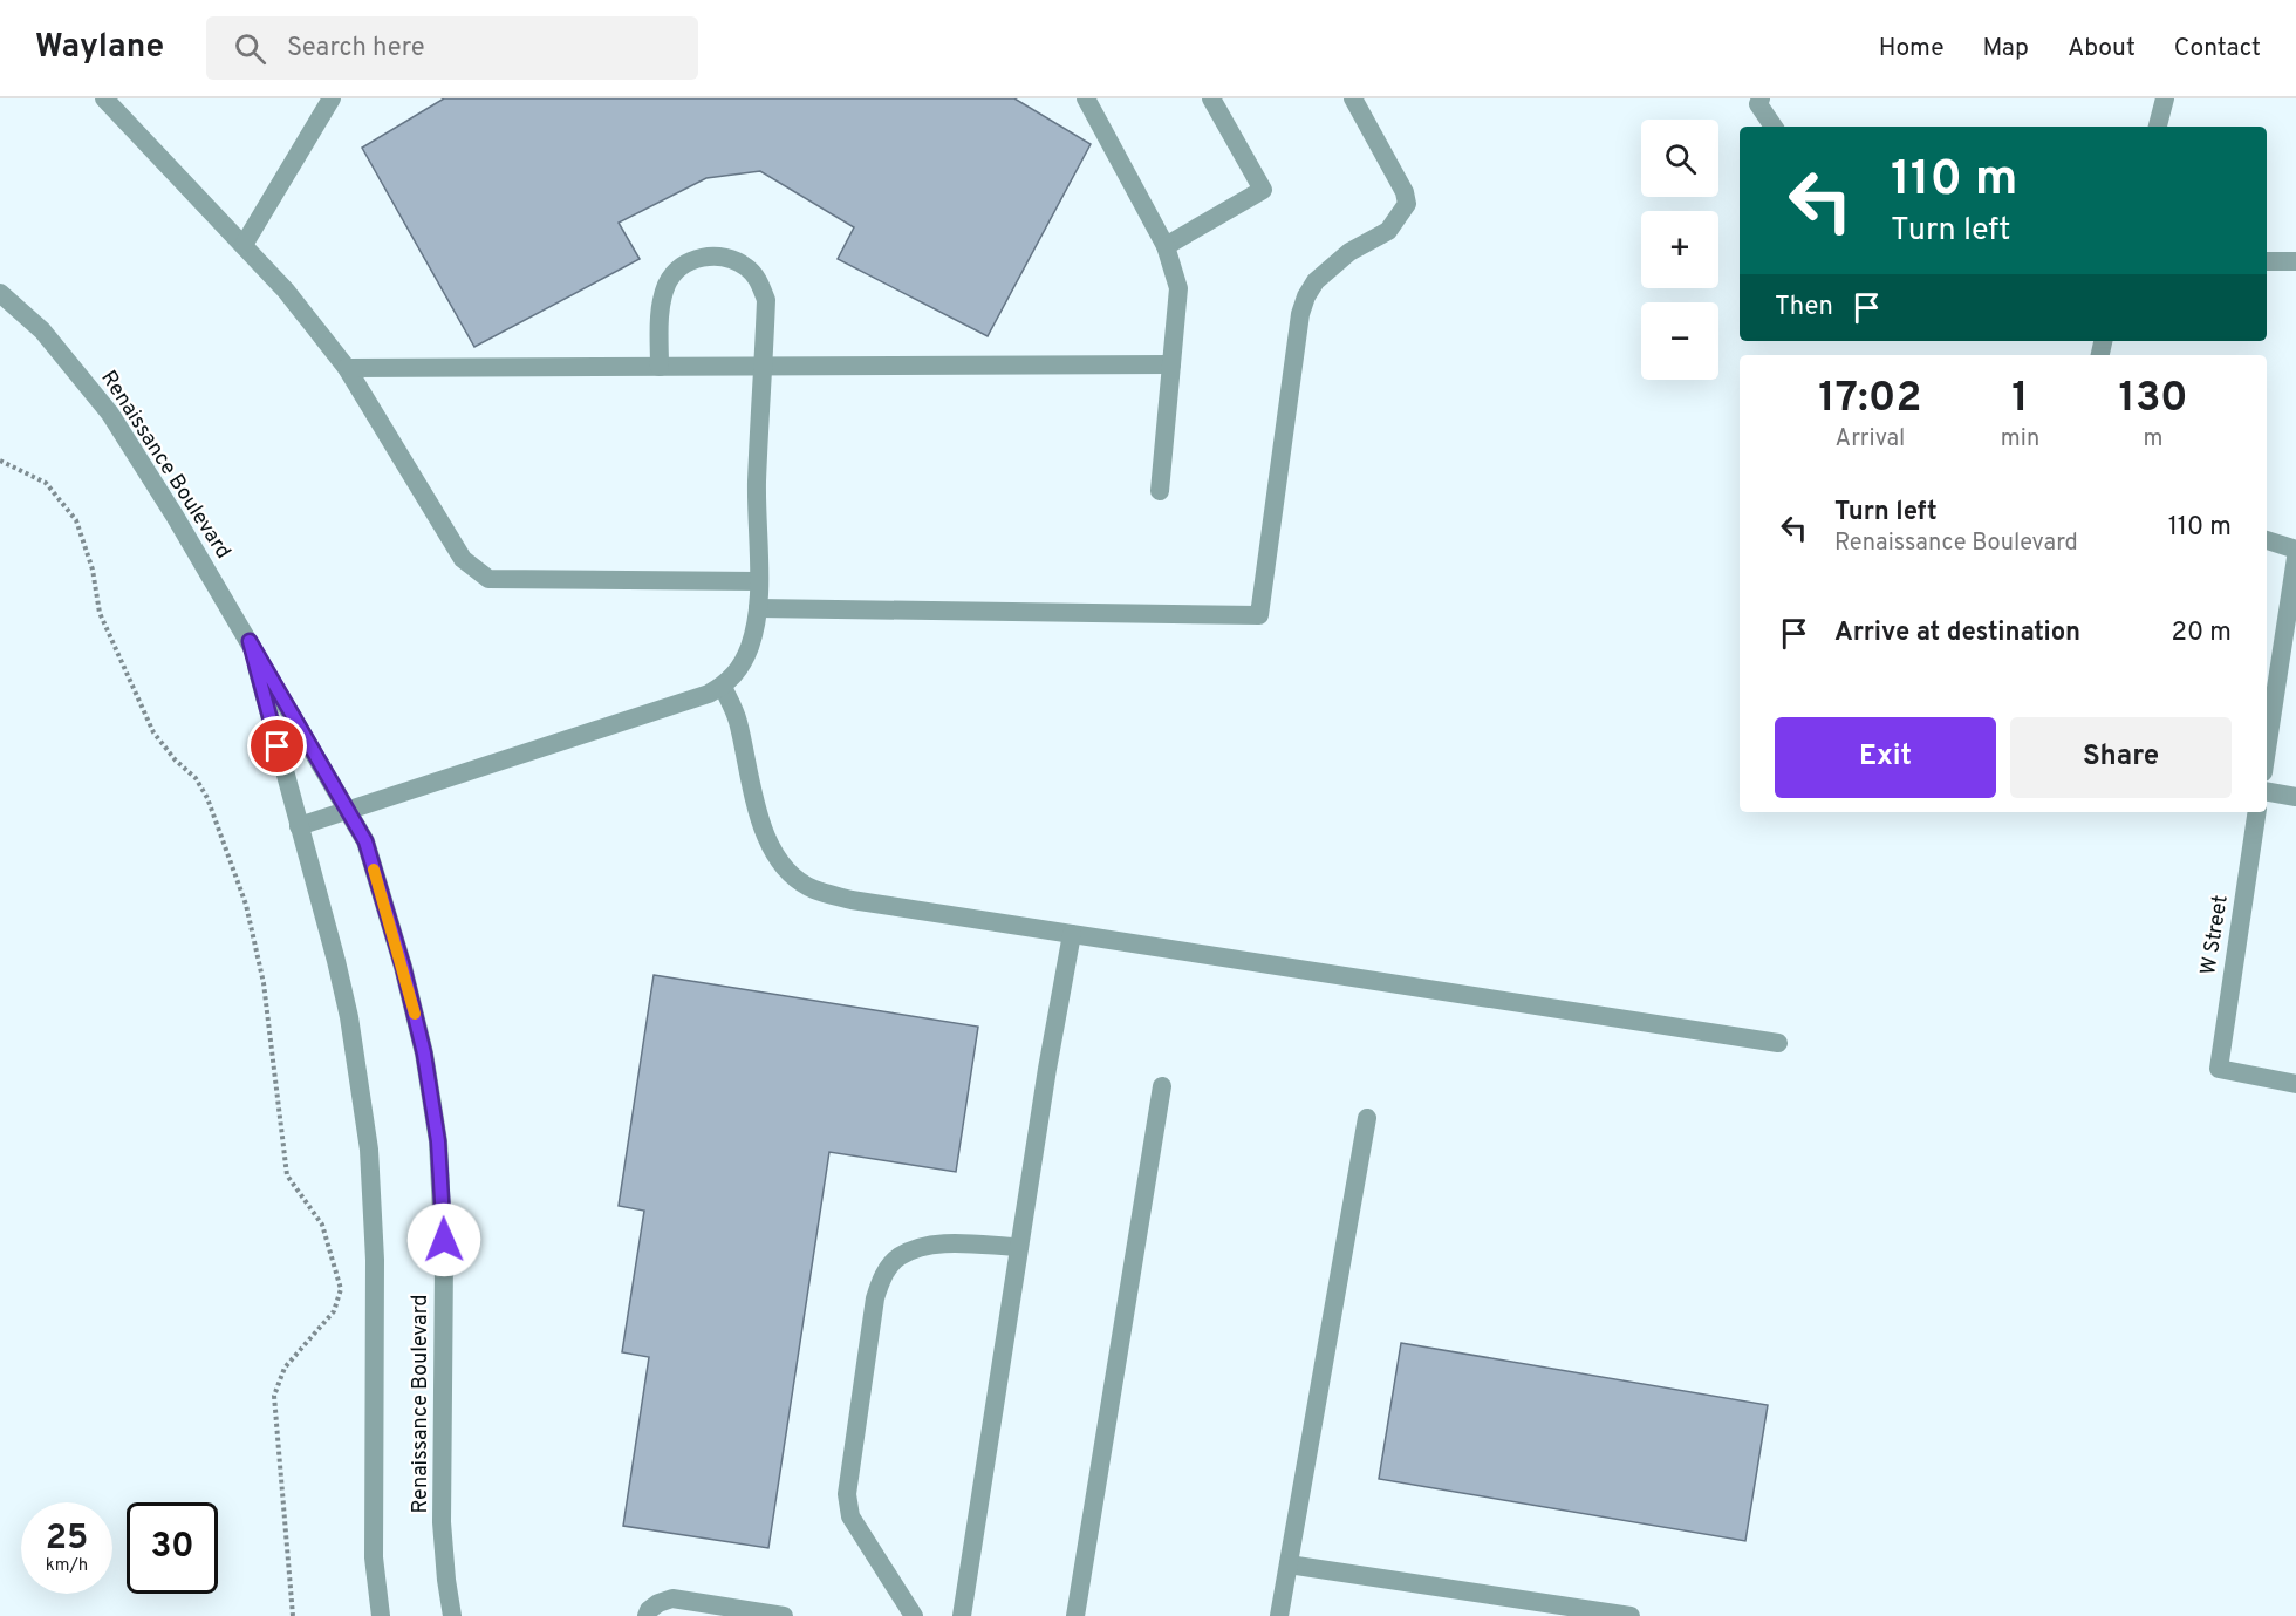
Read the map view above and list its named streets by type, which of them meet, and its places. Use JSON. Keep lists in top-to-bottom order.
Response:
{
  "streets": {
    "street": ["Renaissance Boulevard", "W Street"]
  },
  "page": {
    "header": "Waylane",
    "search": "Search here",
    "nav": [
      "Home",
      "Map",
      "About",
      "Contact"
    ],
    "map_buttons": ["+", "−"],
    "turn": ["110 m", "Turn left"],
    "then": "Then",
    "eta": [
      "17:02",
      "Arrival",
      "1",
      "min",
      "130",
      "m"
    ],
    "list": [
      {
        "name": "Turn left",
        "note": "Renaissance Boulevard",
        "value": "110 m"
      },
      {
        "name": "Arrive at destination",
        "value": "20 m"
      }
    ],
    "buttons": ["Exit", "Share"],
    "speed": "25 km/h",
    "limit": "30"
  }
}
